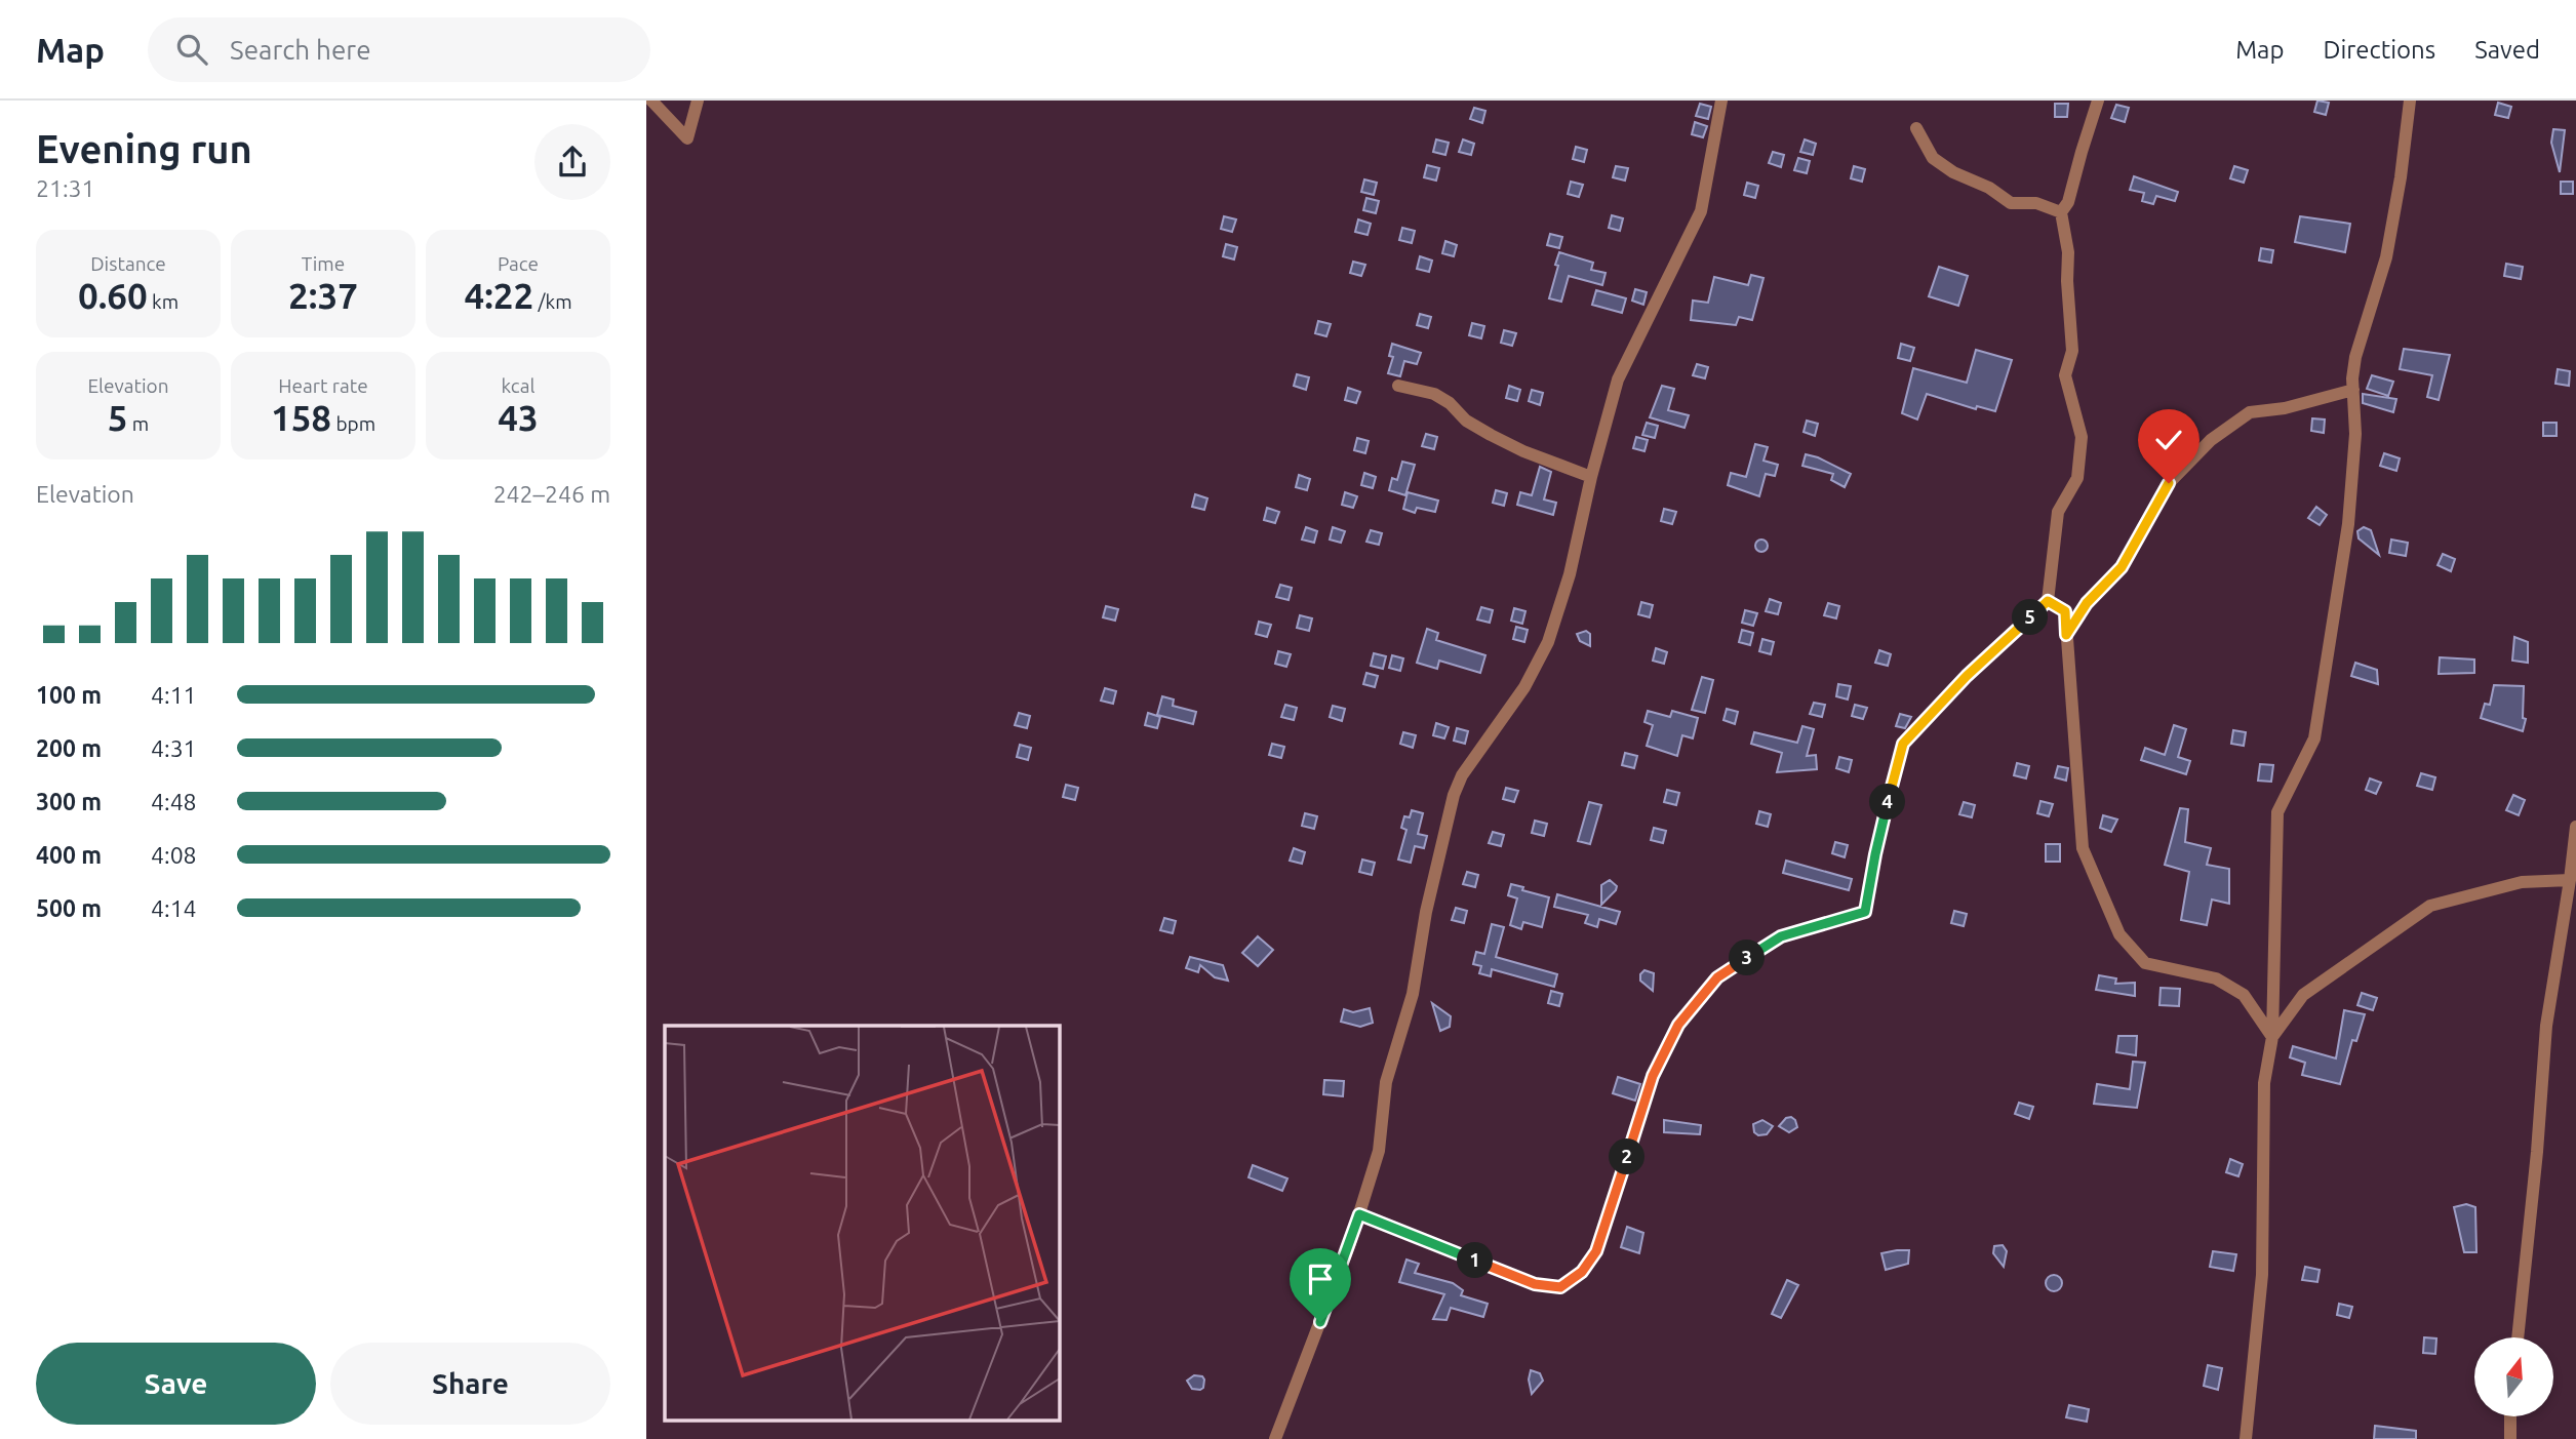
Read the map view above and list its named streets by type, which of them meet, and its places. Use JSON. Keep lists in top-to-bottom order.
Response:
{
  "north": "top",
  "page": {
    "header": "Map",
    "search": "Search here",
    "nav": ["Map", "Directions", "Saved"],
    "heading": ["Evening run", "21:31"],
    "stats": [
      ["Distance", "0.60 km"],
      ["Time", "2:37"],
      ["Pace", "4:22 /km"],
      ["Elevation", "5 m"],
      ["Heart rate", "158 bpm"],
      ["kcal", "43"]
    ],
    "chart": ["Elevation", "242–246 m"],
    "pins": [
      "5",
      "4",
      "3",
      "2",
      "1"
    ],
    "list": [
      {
        "name": "100 m",
        "note": "4:11"
      },
      {
        "name": "200 m",
        "note": "4:31"
      },
      {
        "name": "300 m",
        "note": "4:48"
      },
      {
        "name": "400 m",
        "note": "4:08"
      },
      {
        "name": "500 m",
        "note": "4:14"
      }
    ],
    "buttons": ["Save", "Share"]
  }
}
